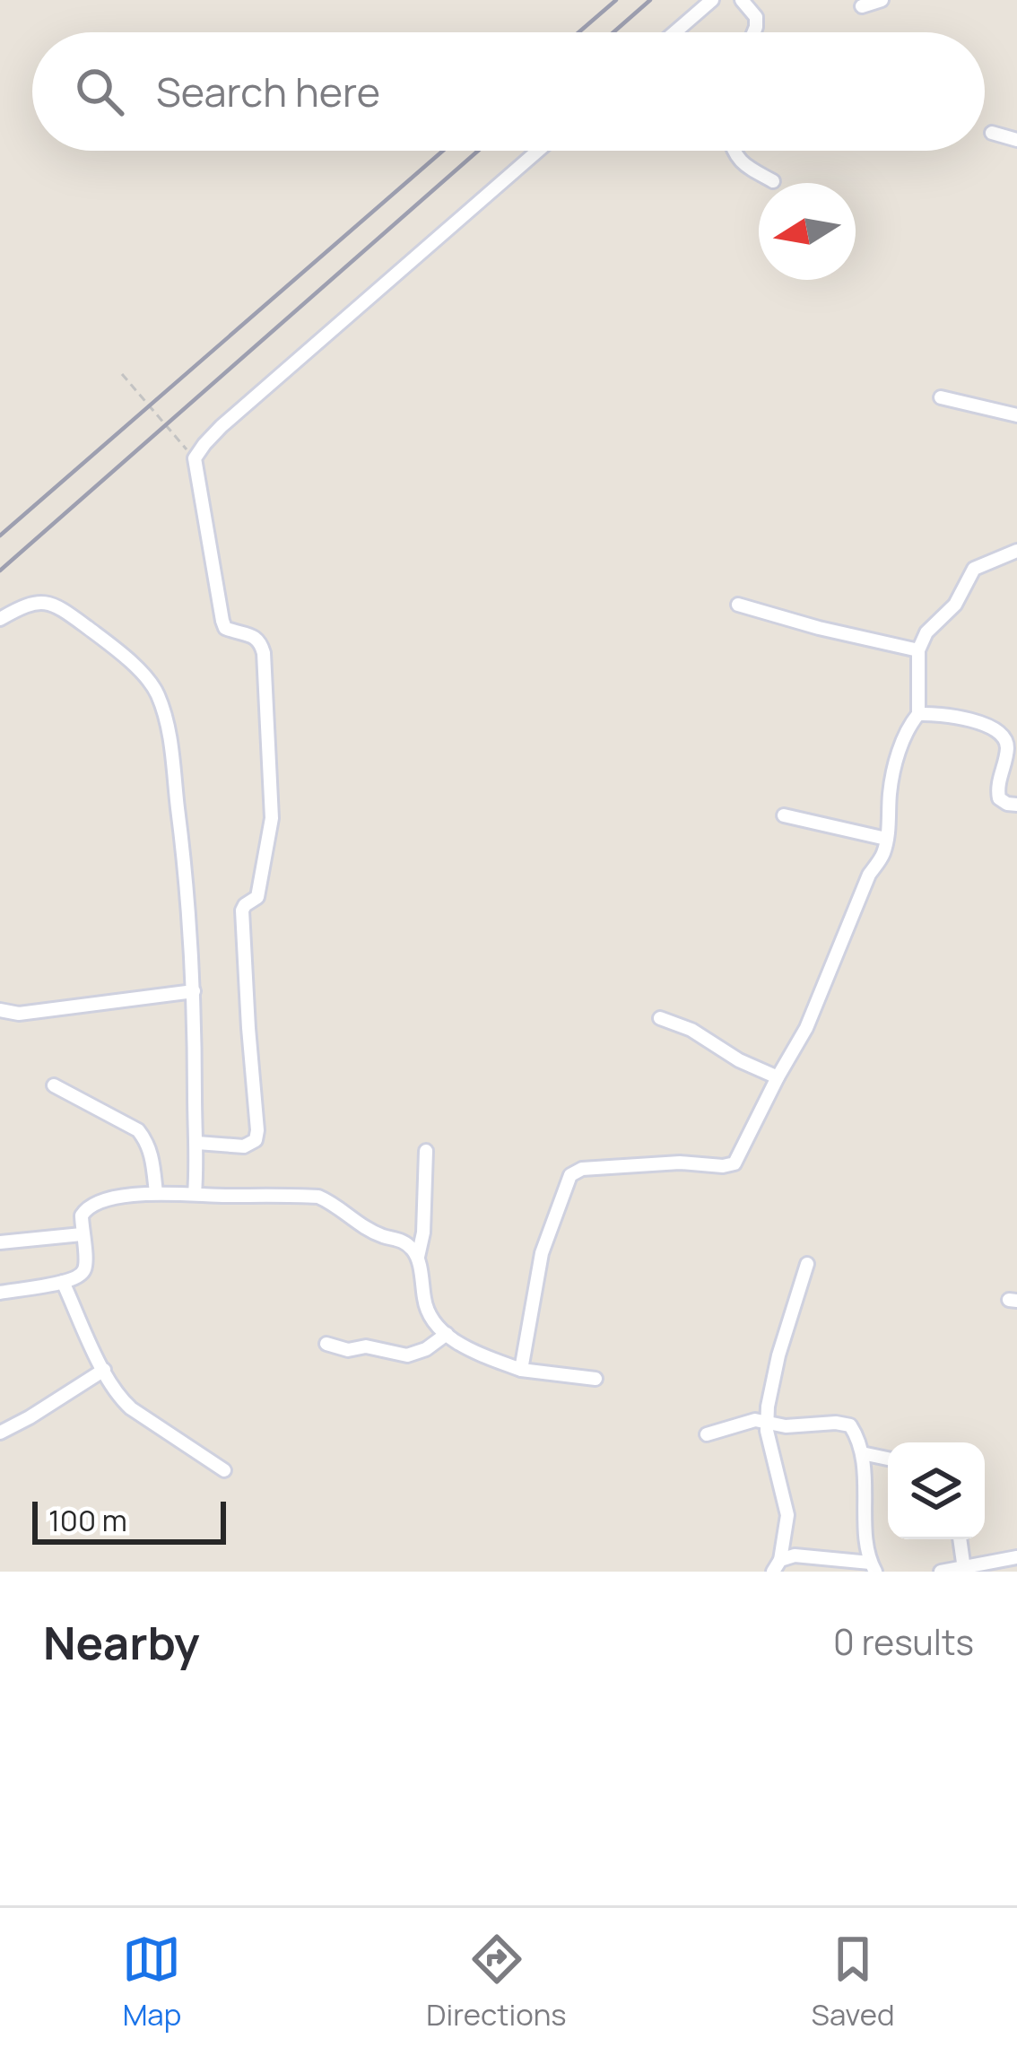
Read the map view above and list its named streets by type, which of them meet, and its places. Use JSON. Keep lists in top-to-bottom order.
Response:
{
  "scale_bar": "100 m",
  "north": "left",
  "page": {
    "search": "Search here",
    "scale": "100 m",
    "heading": ["Nearby", "0 results"],
    "nav": ["Map", "Directions", "Saved"]
  }
}
